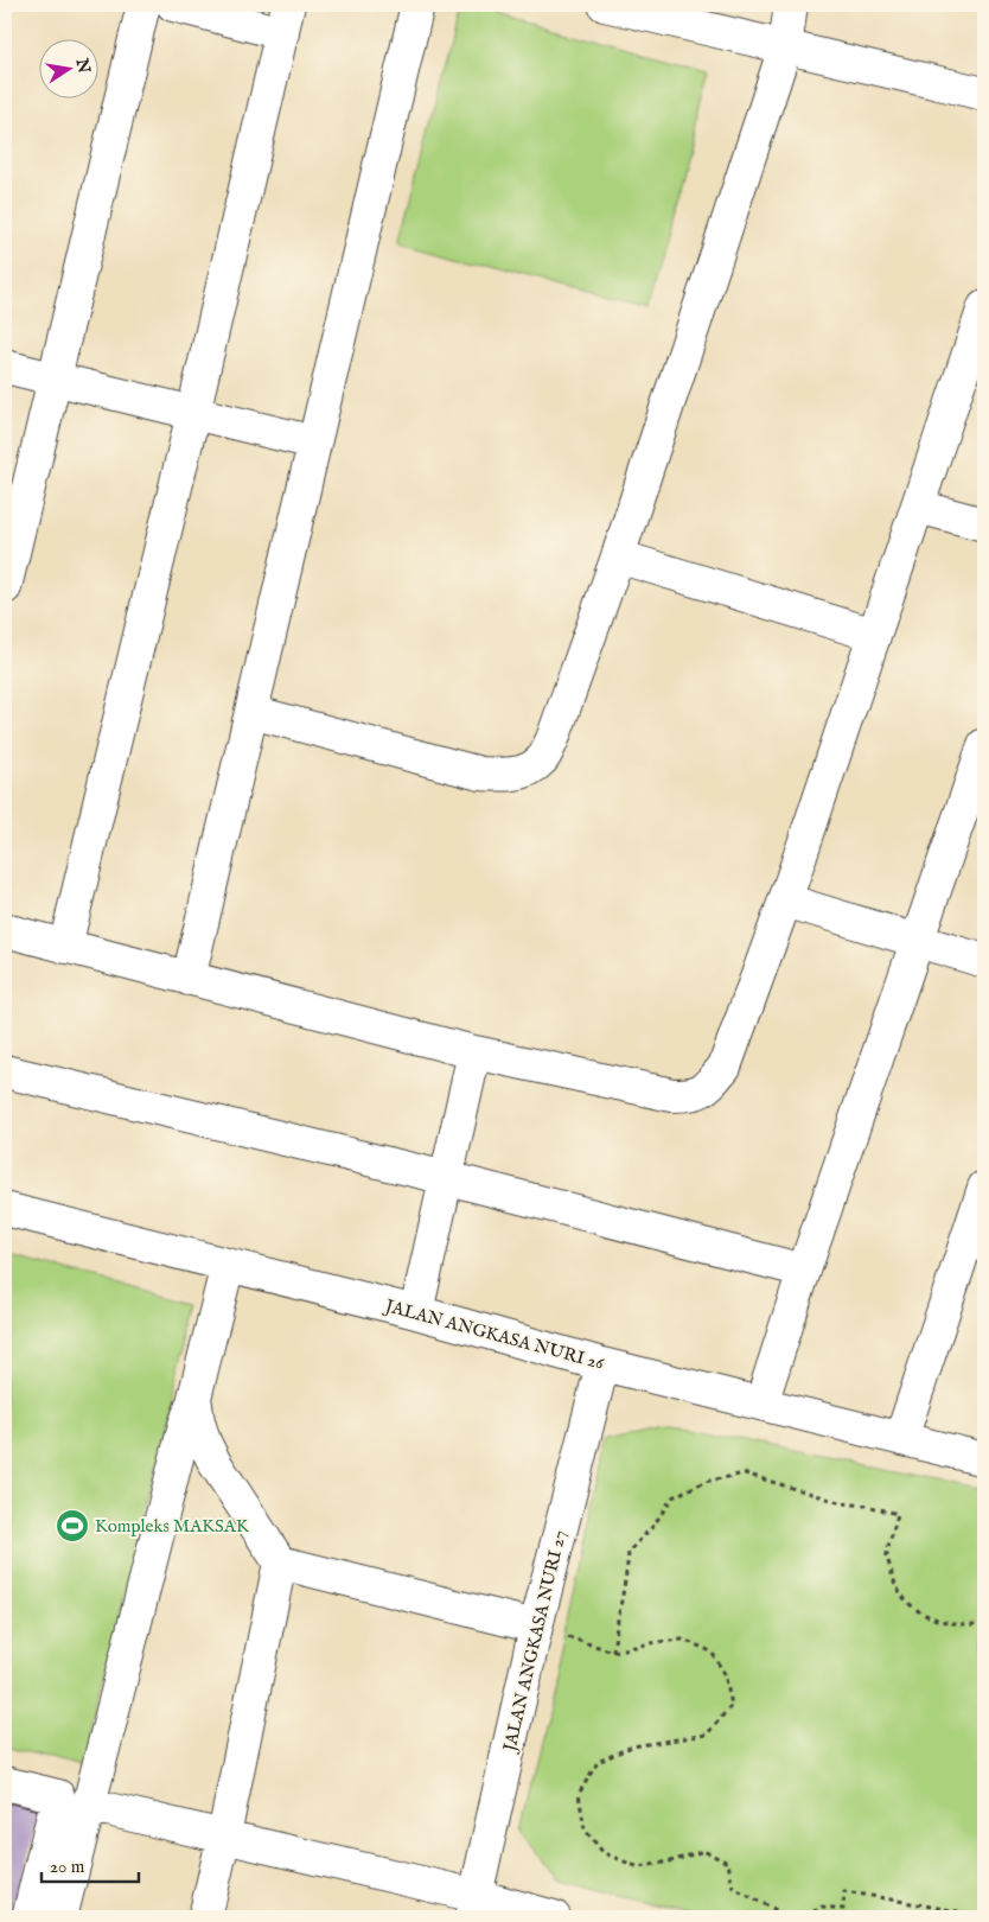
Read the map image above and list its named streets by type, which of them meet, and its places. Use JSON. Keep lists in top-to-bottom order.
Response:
{
  "streets": {
    "street": ["JALAN ANGKASA NURI 26", "JALAN ANGKASA NURI 27"]
  },
  "crossings": [
    ["JALAN ANGKASA NURI 26", "JALAN ANGKASA NURI 27"]
  ],
  "places": {
    "sports": ["Kompleks MAKSAK"]
  },
  "scale_bar": "20 m",
  "north": "right"
}
